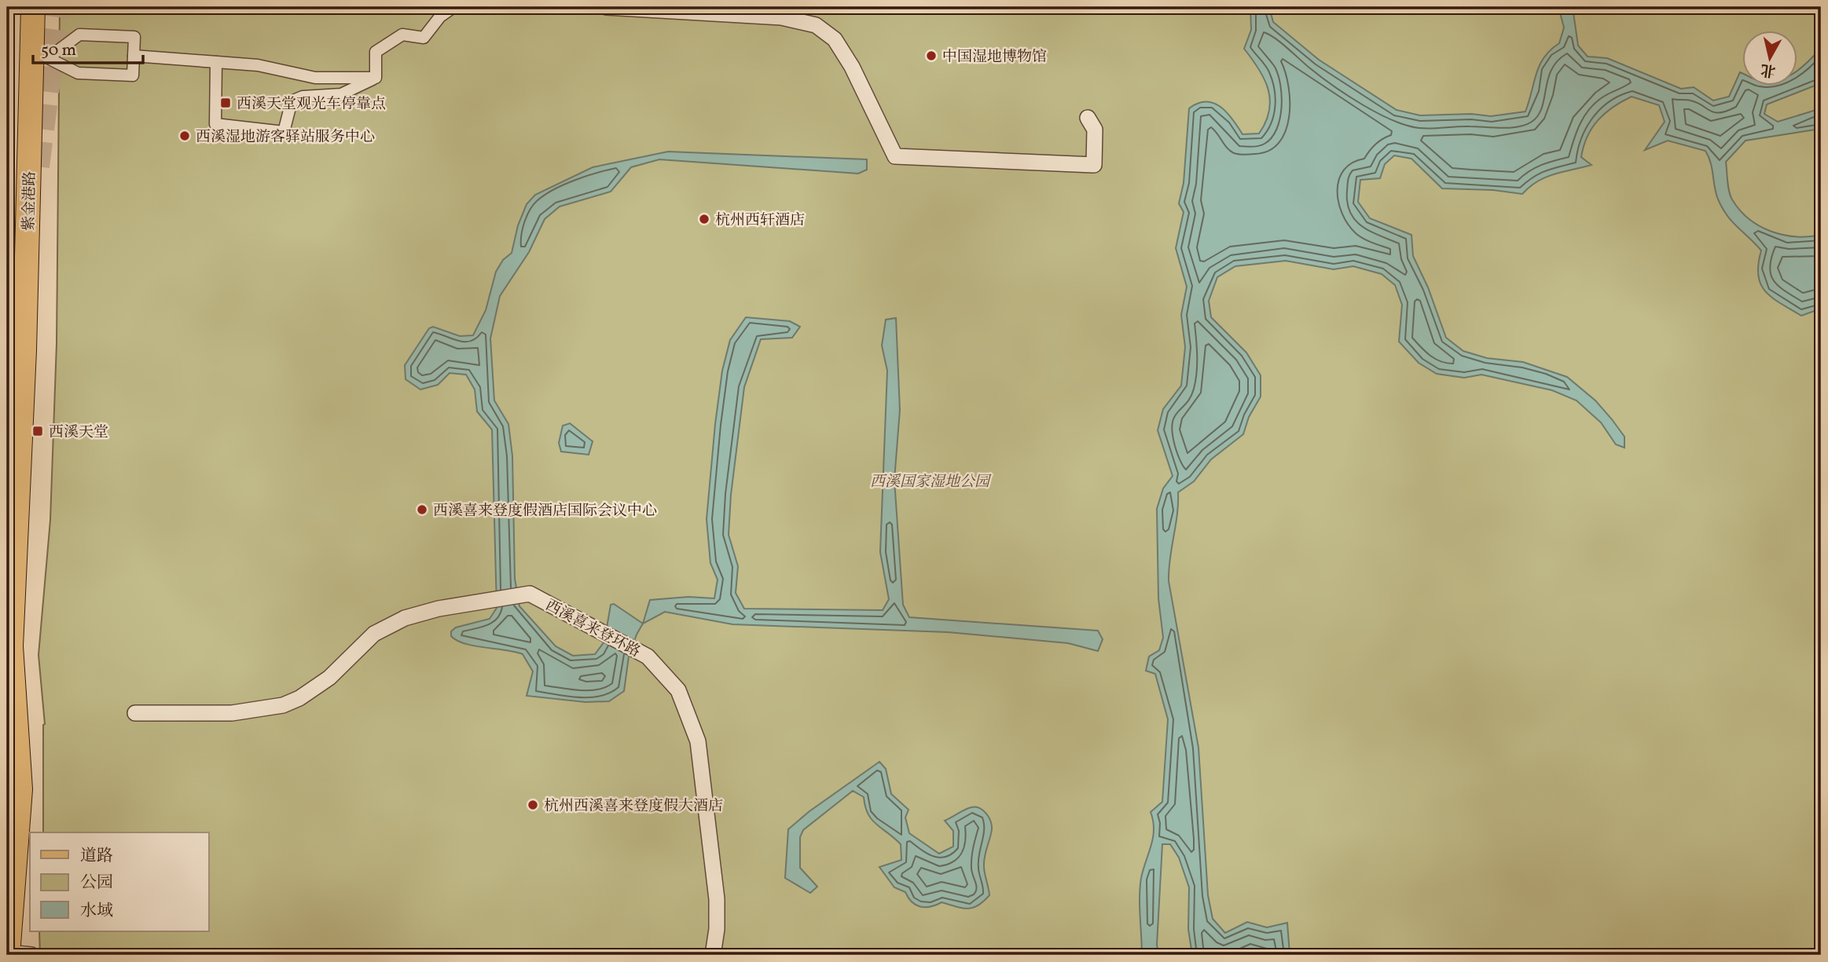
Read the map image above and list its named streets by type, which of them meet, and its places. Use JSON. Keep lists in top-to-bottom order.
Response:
{
  "streets": {
    "main road": ["紫金港路"],
    "street": ["西溪喜来登环路"]
  },
  "parks": ["西溪国家湿地公园"],
  "places": {
    "other": [
      "中国湿地博物馆",
      "西溪湿地游客驿站服务中心",
      "杭州西轩酒店",
      "西溪喜来登度假酒店国际会议中心",
      "杭州西溪喜来登度假大酒店"
    ],
    "transit": ["西溪天堂观光车停靠点", "西溪天堂"]
  },
  "legend": ["道路", "公园", "水域"],
  "scale_bar": "50 m",
  "north": "bottom"
}
